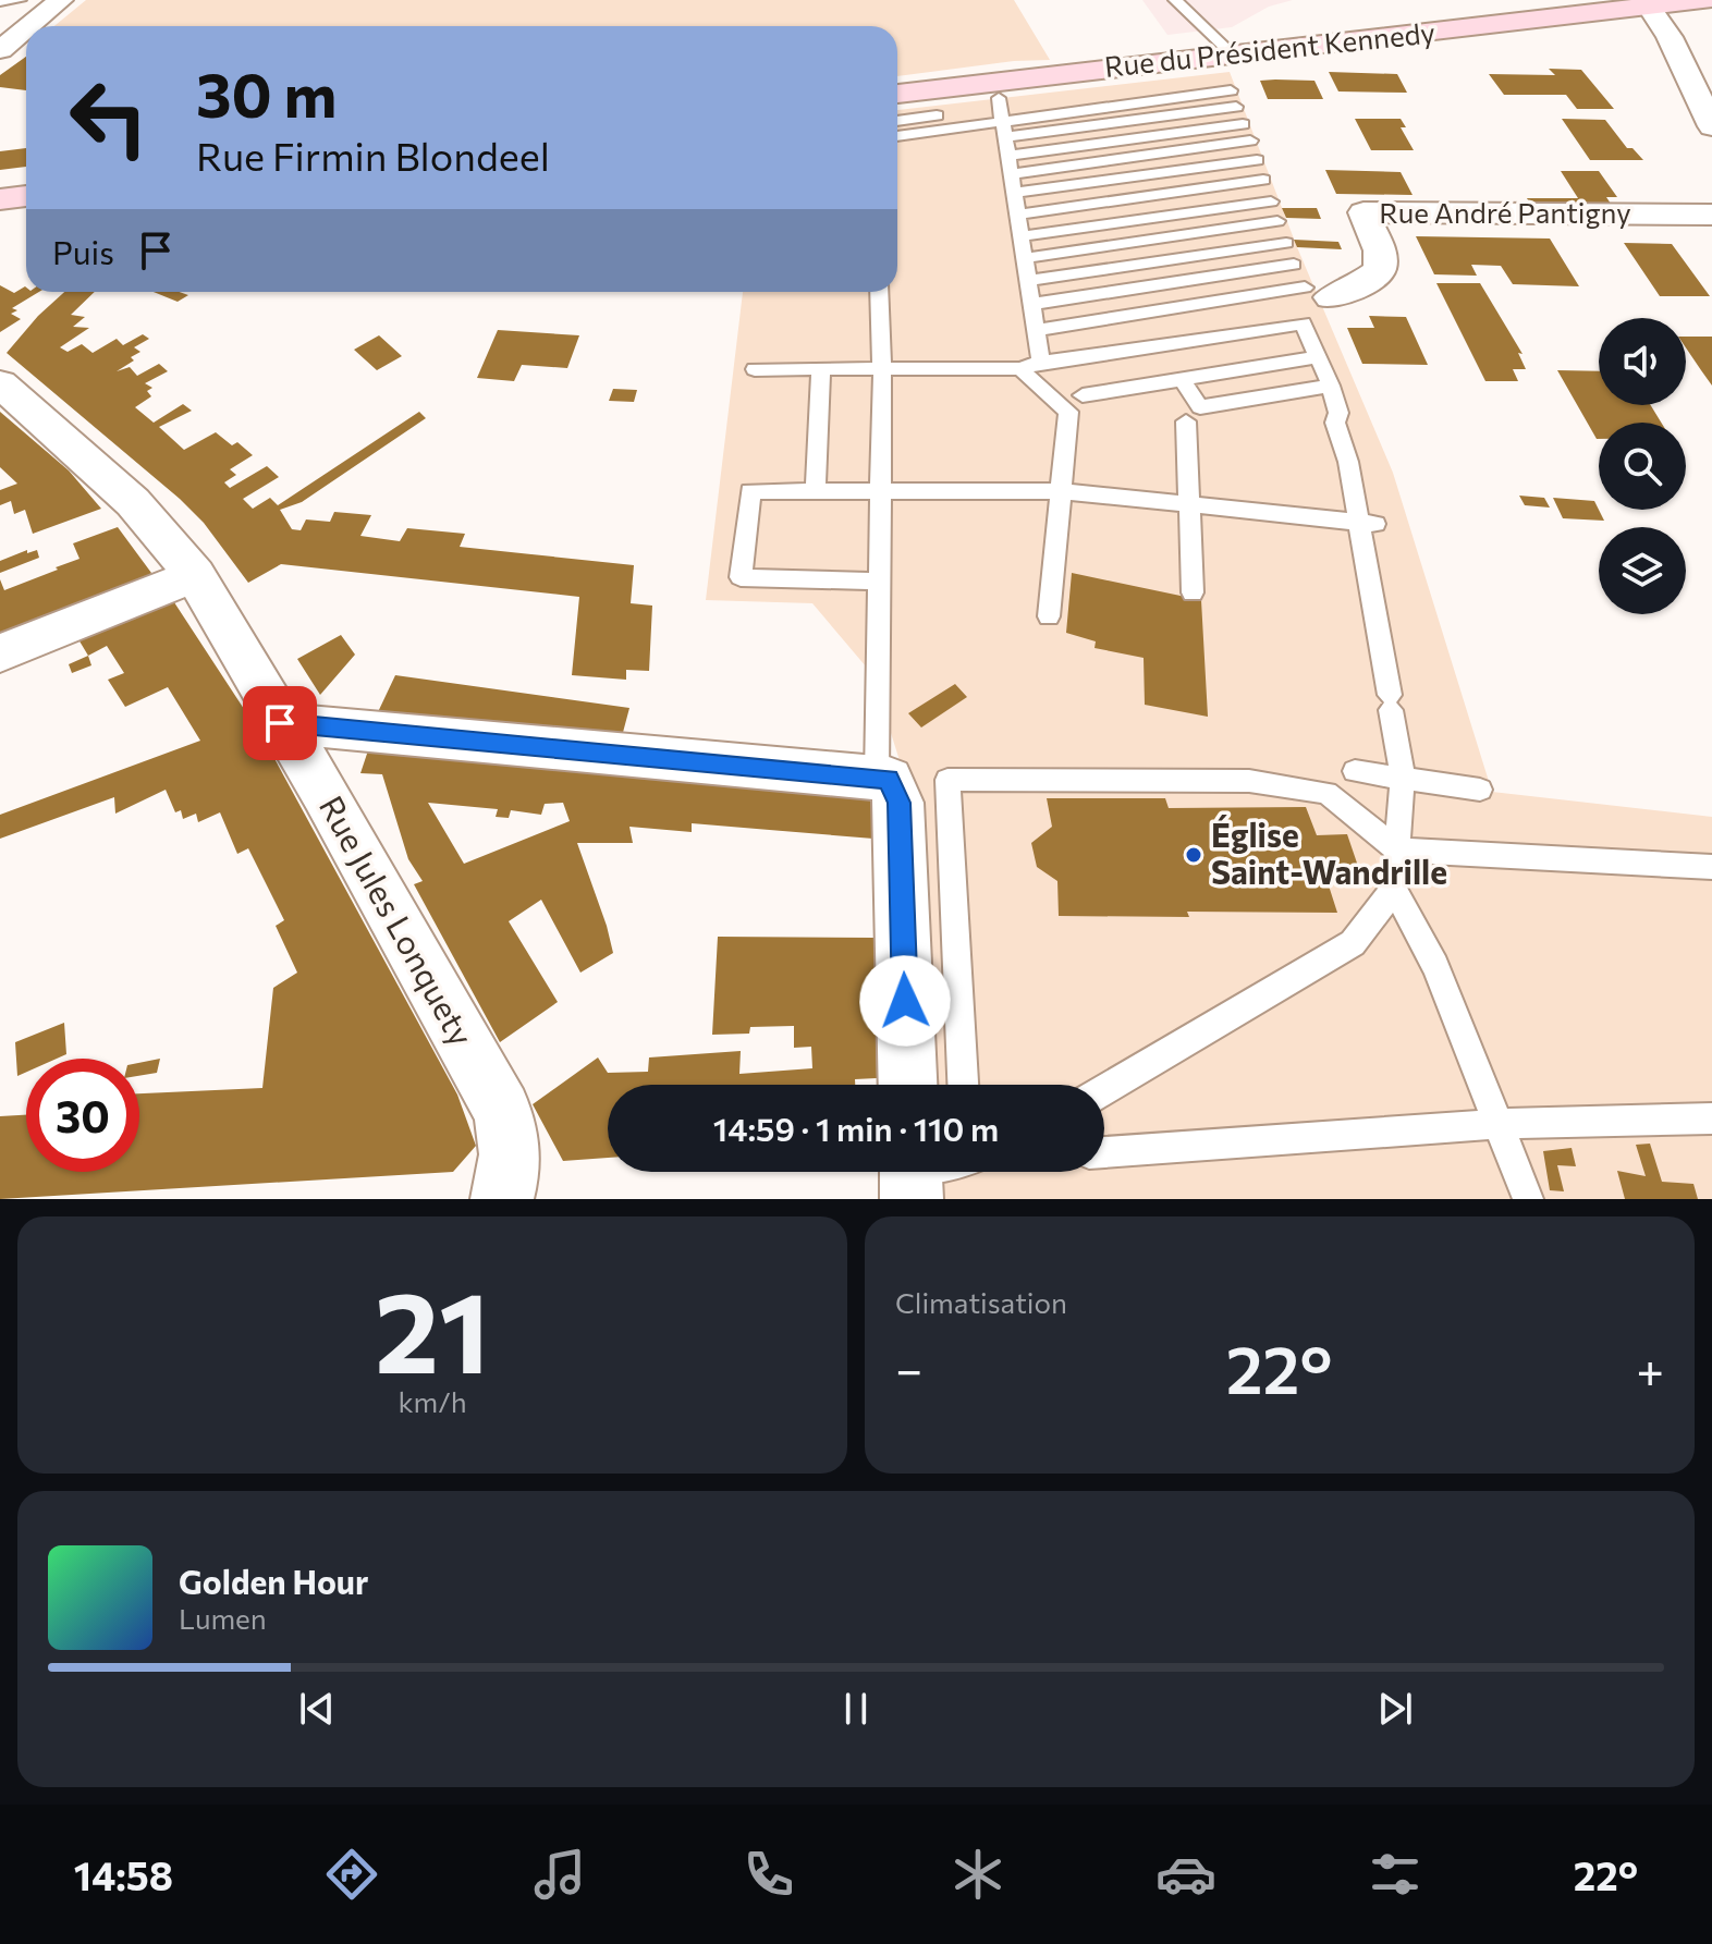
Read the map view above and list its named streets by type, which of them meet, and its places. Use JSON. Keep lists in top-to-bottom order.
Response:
{
  "streets": {
    "main road": ["Rue du Président Kennedy"],
    "street": ["Rue André Pantigny", "Rue Jules Lonquety"]
  },
  "places": ["Église Saint-Wandrille"],
  "page": {
    "turn": ["30 m", "Rue Firmin Blondeel"],
    "then": "Puis",
    "limit": "30",
    "trip": "14:59 · 1 min · 110 m",
    "tile": [
      ["21", "km/h"],
      "Climatisation"
    ],
    "heat": ["−", "22°", "+"],
    "song": ["Golden Hour", "Lumen"],
    "tabs": ["14:58", "22°"]
  }
}
